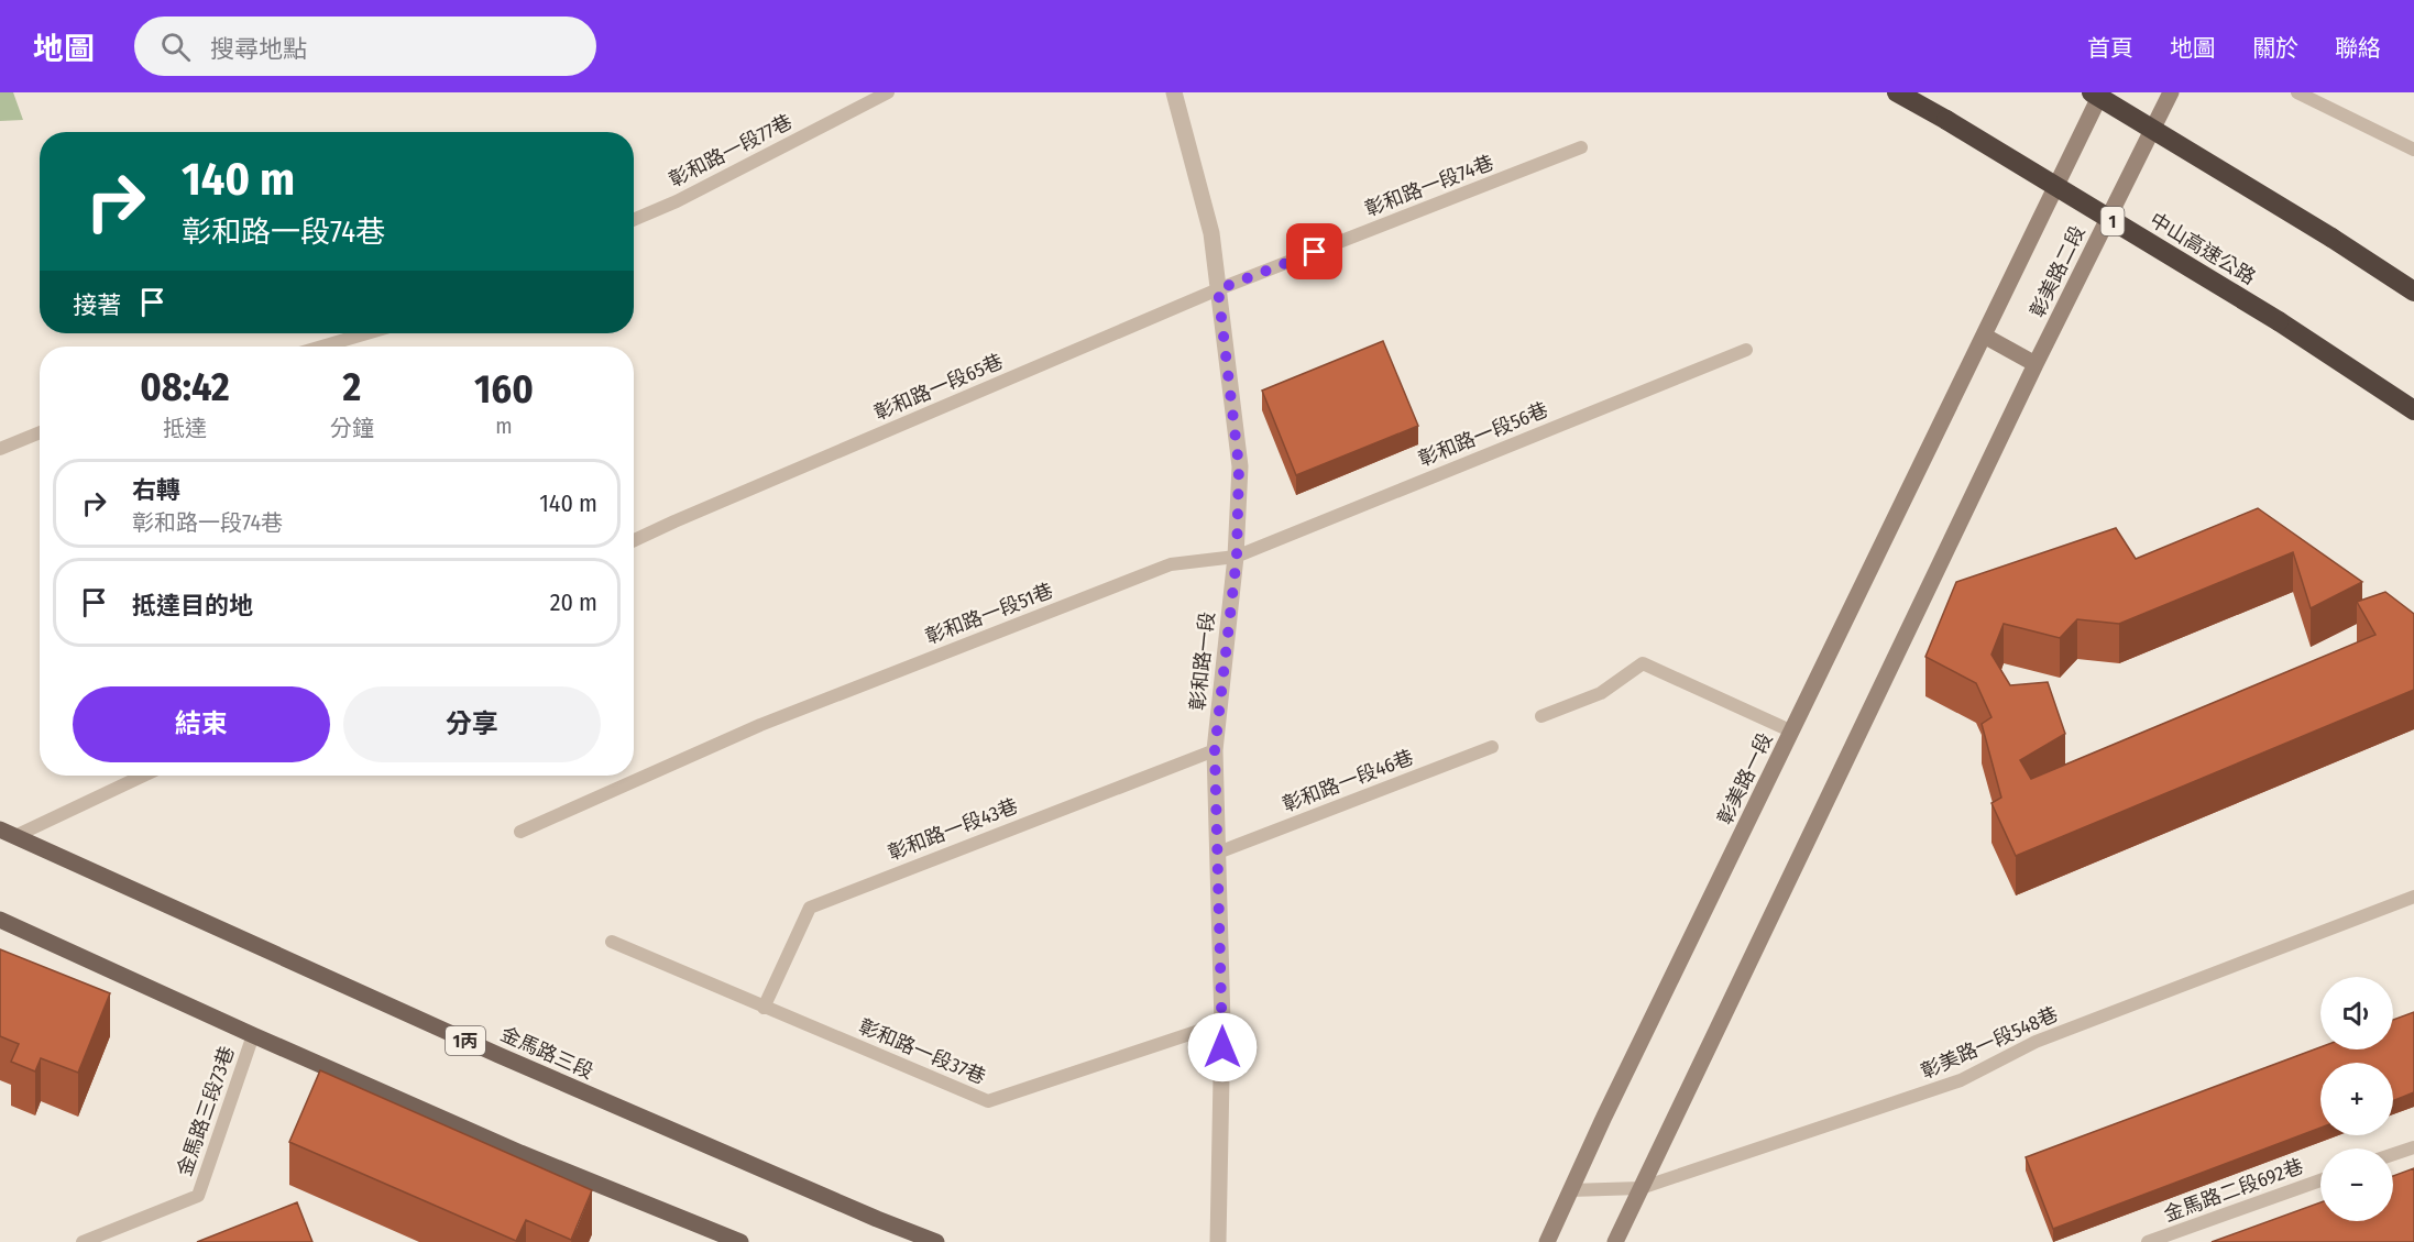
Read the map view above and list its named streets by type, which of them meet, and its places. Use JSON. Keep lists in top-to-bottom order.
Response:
{
  "streets": {
    "highway": ["1", "中山高速公路"],
    "main road": [
      "彰美路二段",
      "彰美路一段",
      "1丙",
      "金馬路三段"
    ],
    "street": ["彰和路一段"],
    "lane": [
      "彰和路一段77巷",
      "彰和路一段74巷",
      "彰和路一段65巷",
      "彰和路一段56巷",
      "彰和路一段51巷",
      "彰和路一段46巷",
      "彰和路一段43巷",
      "彰美路一段548巷",
      "彰和路一段37巷",
      "金馬路三段73巷",
      "金馬路二段692巷"
    ]
  },
  "crossings": [
    ["彰和路一段74巷", "彰和路一段65巷"],
    ["彰和路一段74巷", "彰和路一段"],
    ["彰美路二段", "彰美路一段"],
    ["彰和路一段65巷", "彰和路一段"],
    ["彰和路一段56巷", "彰和路一段51巷"],
    ["彰和路一段56巷", "彰和路一段"],
    ["彰和路一段51巷", "彰和路一段"],
    ["彰和路一段", "彰和路一段46巷"],
    ["彰和路一段", "彰和路一段43巷"],
    ["彰和路一段", "彰和路一段37巷"],
    ["彰美路一段", "彰美路一段548巷"],
    ["彰和路一段43巷", "彰和路一段37巷"]
  ],
  "page": {
    "header": "地圖",
    "search": "搜尋地點",
    "nav": [
      "首頁",
      "地圖",
      "關於",
      "聯絡"
    ],
    "turn": ["140 m", "彰和路一段74巷"],
    "then": "接著",
    "eta": [
      "08:42",
      "抵達",
      "2",
      "分鐘",
      "160",
      "m"
    ],
    "list": [
      {
        "name": "右轉",
        "note": "彰和路一段74巷",
        "value": "140 m"
      },
      {
        "name": "抵達目的地",
        "value": "20 m"
      }
    ],
    "buttons": ["結束", "分享"],
    "map_buttons": ["+", "−"]
  }
}
